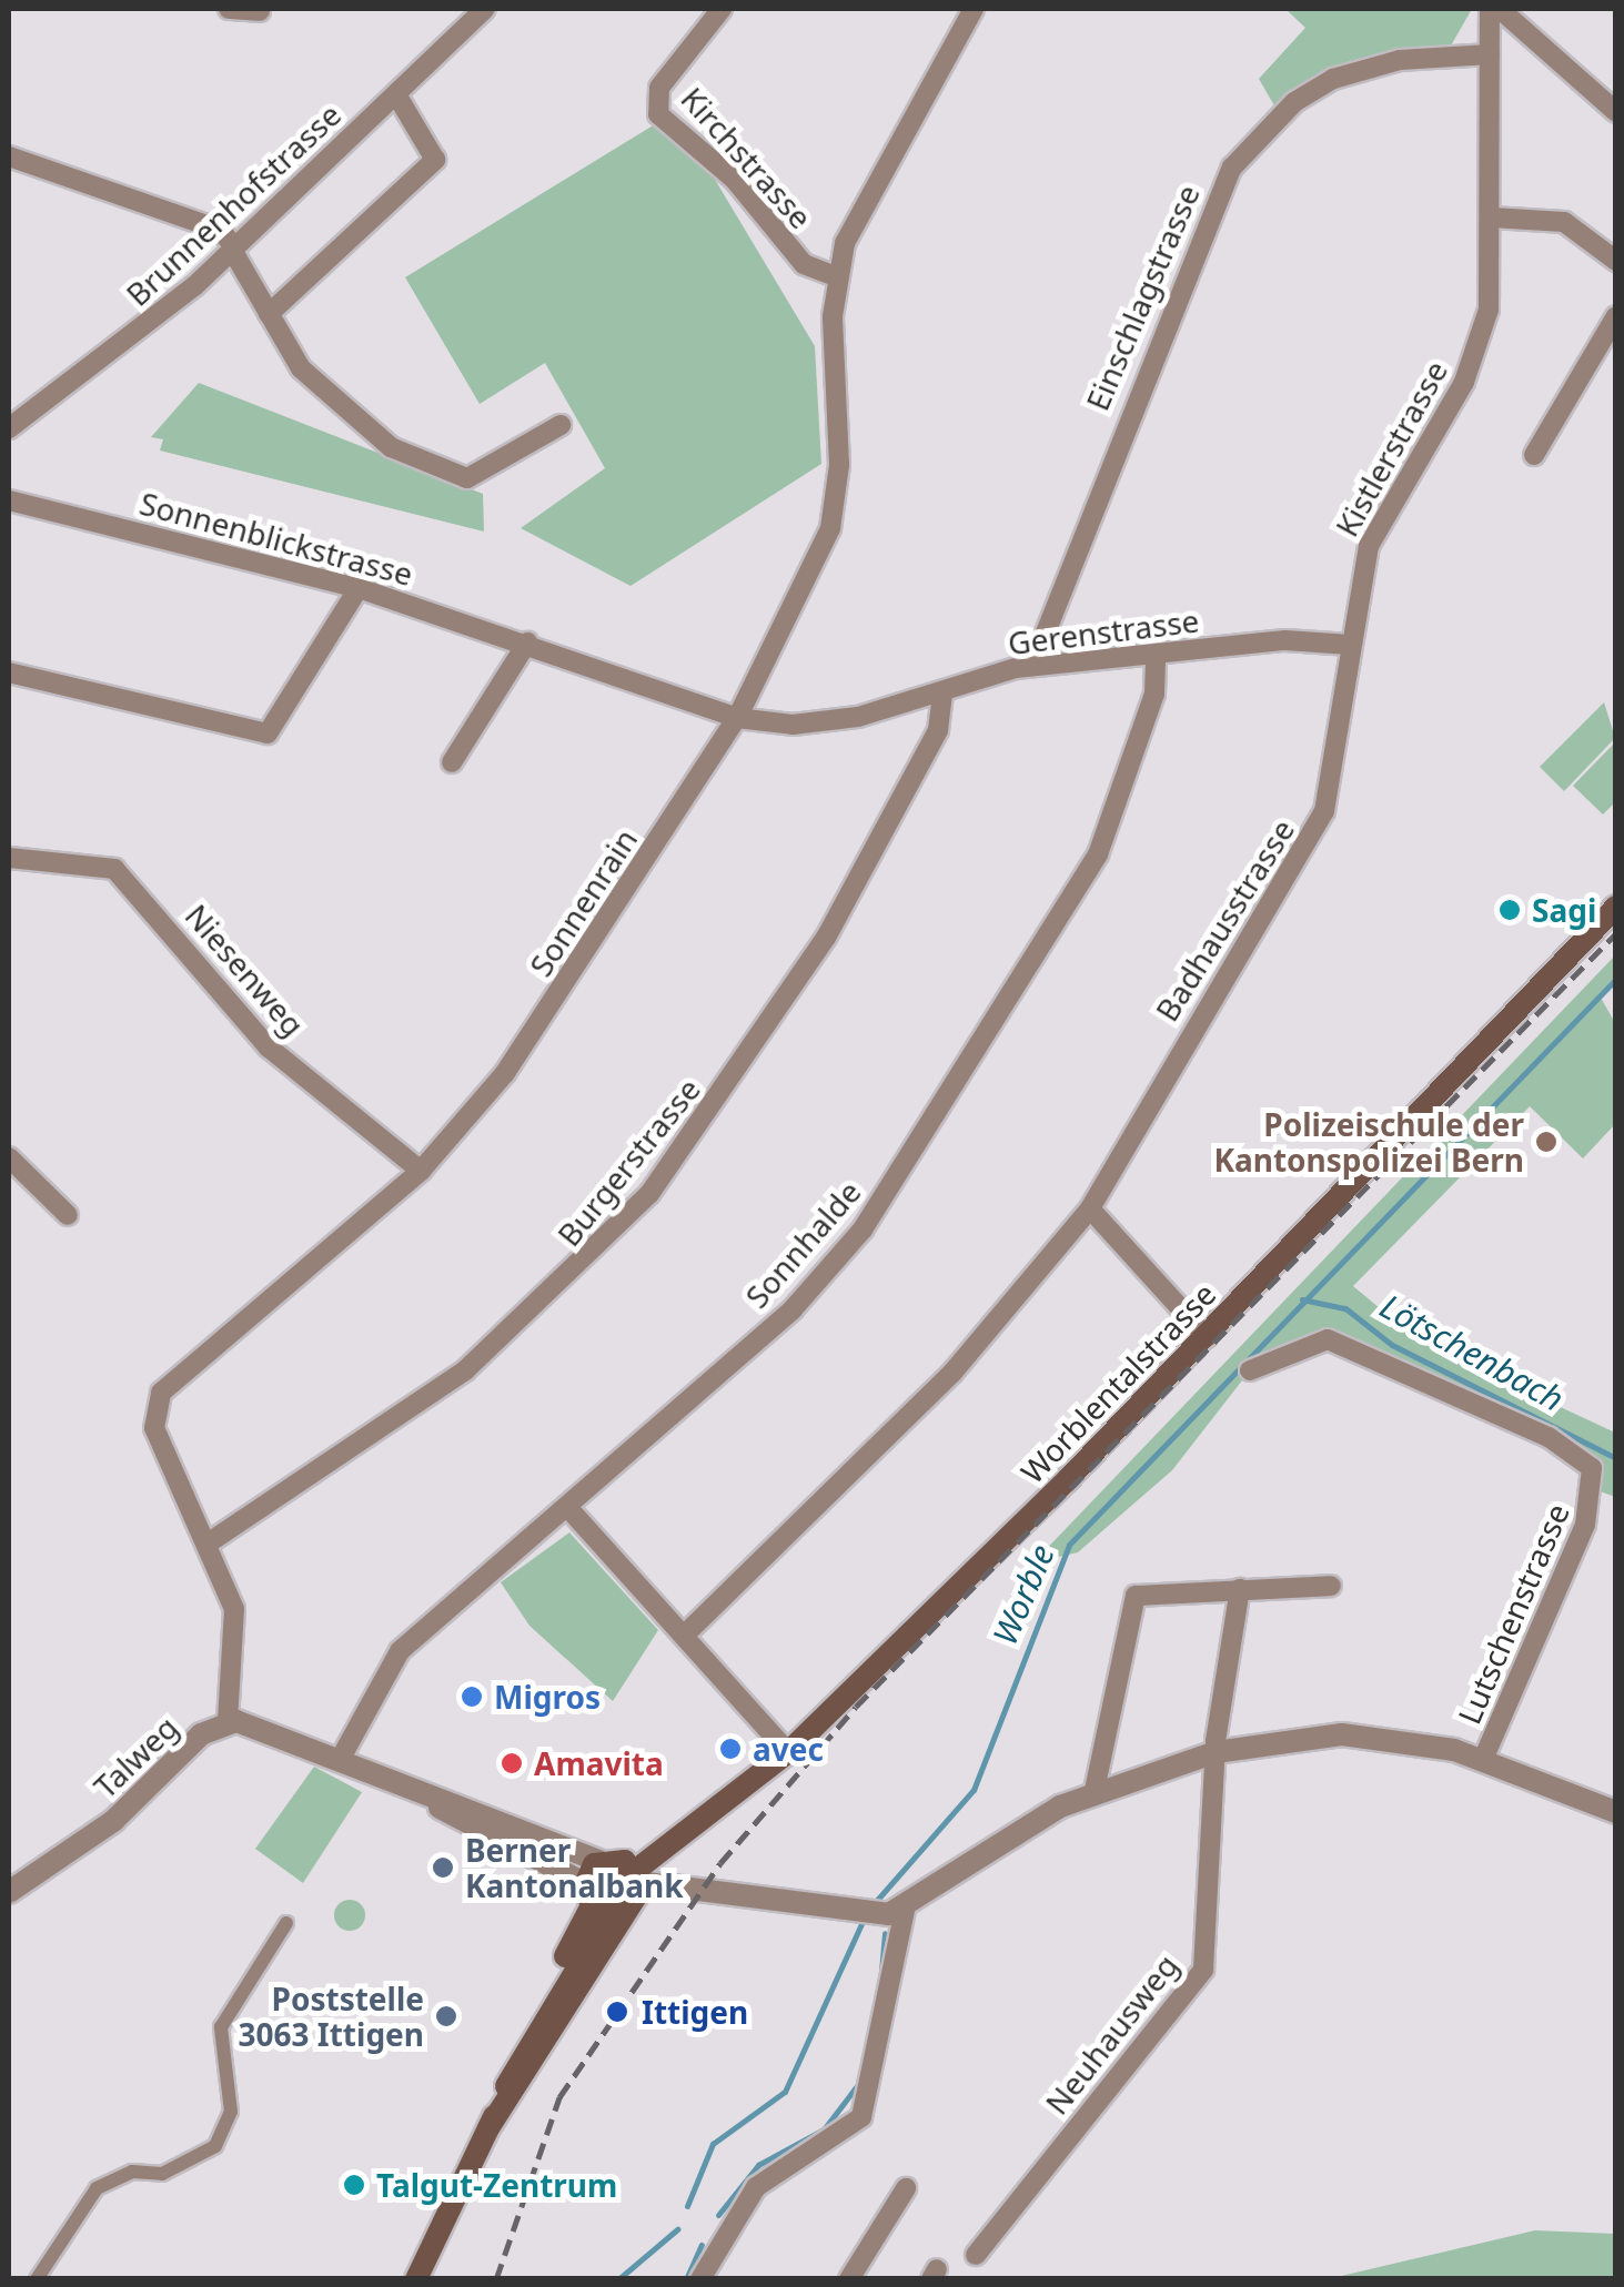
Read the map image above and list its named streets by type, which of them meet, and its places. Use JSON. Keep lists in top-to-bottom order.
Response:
{
  "streets": {
    "main road": ["Worblentalstrasse"],
    "street": [
      "Kirchstrasse",
      "Brunnenhofstrasse",
      "Einschlagstrasse",
      "Kistlerstrasse",
      "Sonnenblickstrasse",
      "Gerenstrasse",
      "Sonnenrain",
      "Badhausstrasse",
      "Niesenweg",
      "Burgerstrasse",
      "Sonnhalde",
      "Lutschenstrasse",
      "Talweg",
      "Neuhausweg"
    ]
  },
  "crossings": [
    ["Kirchstrasse", "Sonnenrain"],
    ["Einschlagstrasse", "Kistlerstrasse"],
    ["Einschlagstrasse", "Gerenstrasse"],
    ["Kistlerstrasse", "Gerenstrasse"],
    ["Kistlerstrasse", "Badhausstrasse"],
    ["Sonnenblickstrasse", "Gerenstrasse"],
    ["Sonnenblickstrasse", "Sonnenrain"],
    ["Gerenstrasse", "Sonnenrain"],
    ["Gerenstrasse", "Badhausstrasse"],
    ["Gerenstrasse", "Burgerstrasse"],
    ["Gerenstrasse", "Sonnhalde"],
    ["Sonnenrain", "Niesenweg"],
    ["Sonnenrain", "Burgerstrasse"],
    ["Sonnenrain", "Talweg"],
    ["Sonnhalde", "Talweg"]
  ],
  "water": ["Lötschenbach", "Worble"],
  "places": [
    "Sagi",
    "Polizeischule der Kantonspolizei Bern",
    "Migros",
    "avec",
    "Amavita",
    "Berner Kantonalbank",
    "Ittigen",
    "Poststelle 3063 Ittigen",
    "Talgut-Zentrum"
  ]
}
